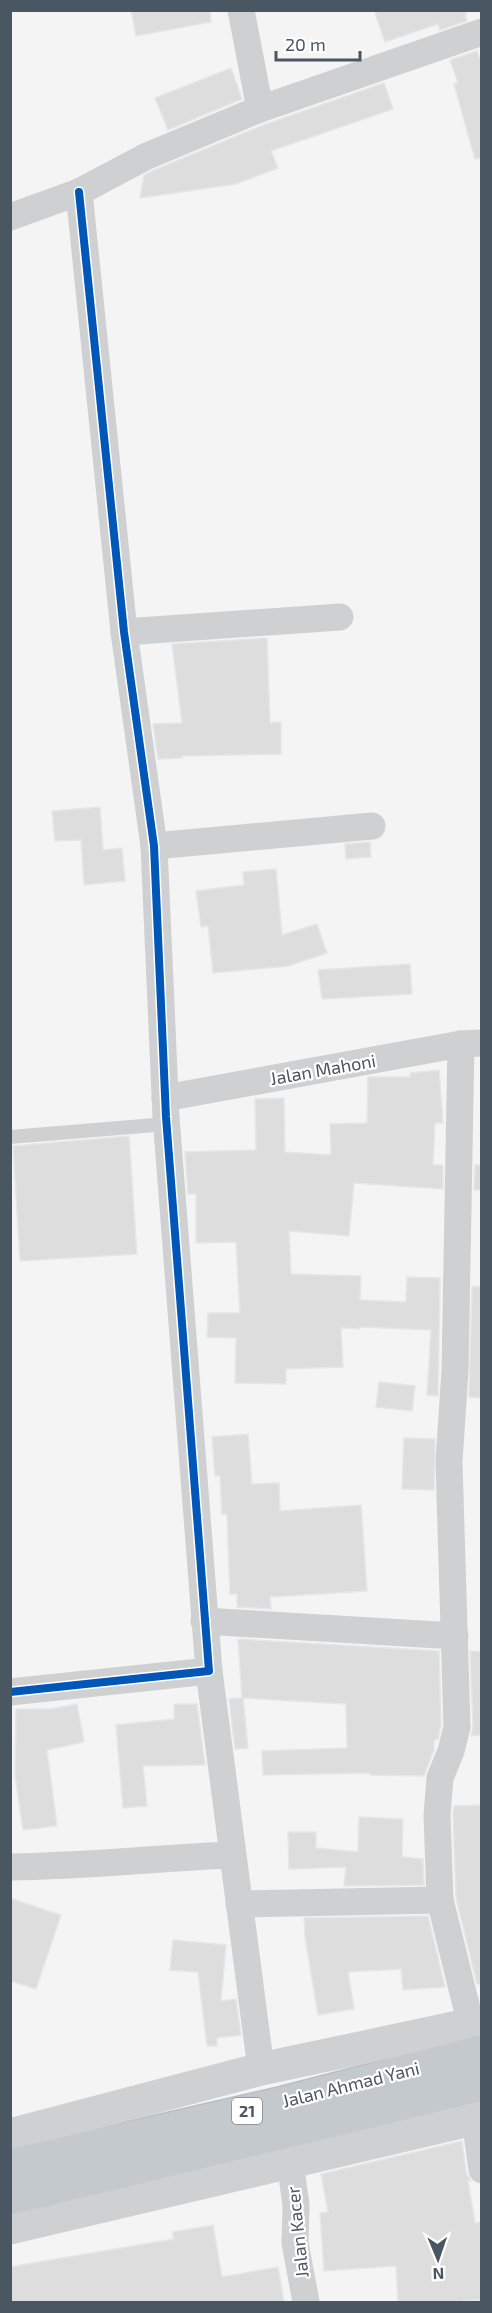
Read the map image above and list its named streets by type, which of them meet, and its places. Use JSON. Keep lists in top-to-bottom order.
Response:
{
  "streets": {
    "highway": ["Jalan Ahmad Yani", "21"],
    "street": ["Jalan Mahoni", "Jalan Kacer"]
  },
  "crossings": [
    ["Jalan Ahmad Yani", "Jalan Kacer"]
  ],
  "scale_bar": "20 m",
  "north": "bottom"
}
